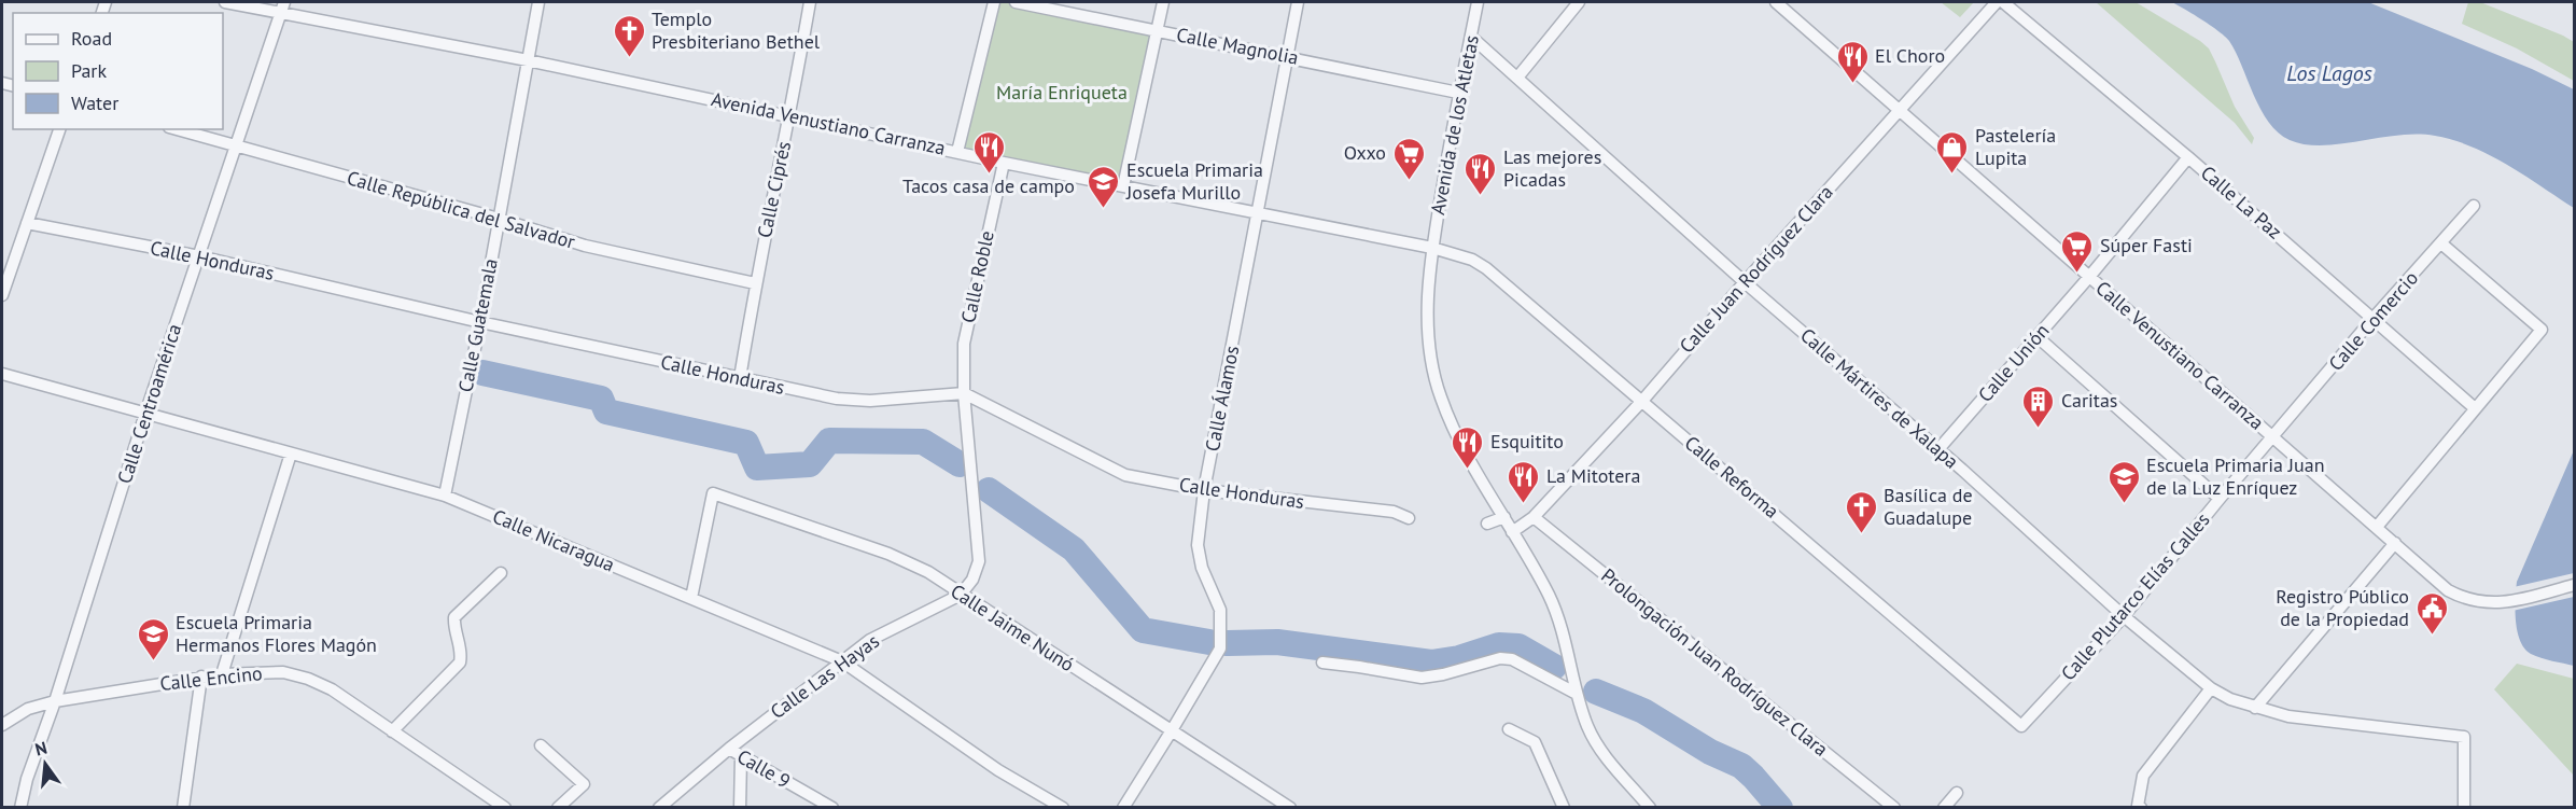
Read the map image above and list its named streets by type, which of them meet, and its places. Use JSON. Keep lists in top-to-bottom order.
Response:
{
  "streets": {
    "street": [
      "Calle Magnolia",
      "Avenida Venustiano Carranza",
      "Avenida de los Atletas",
      "Calle Ciprés",
      "Calle La Paz",
      "Calle República del Salvador",
      "Calle Honduras",
      "Calle Juan Rodríguez Clara",
      "Calle Roble",
      "Calle Comercio",
      "Calle Guatemala",
      "Calle Venustiano Carranza",
      "Calle Unión",
      "Calle Álamos",
      "Calle Mártires de Xalapa",
      "Calle Centroamérica",
      "Calle Reforma",
      "Calle Nicaragua",
      "Calle Plutarco Elías Calles",
      "Calle Jaime Nunó",
      "Prolongación Juan Rodríguez Clara",
      "Calle Las Hayas",
      "Calle Encino",
      "Calle 9"
    ]
  },
  "crossings": [
    ["Calle Magnolia", "Avenida de los Atletas"],
    ["Calle Magnolia", "Calle Álamos"],
    ["Avenida Venustiano Carranza", "Avenida de los Atletas"],
    ["Avenida Venustiano Carranza", "Calle Ciprés"],
    ["Avenida Venustiano Carranza", "Calle Roble"],
    ["Avenida Venustiano Carranza", "Calle Guatemala"],
    ["Avenida Venustiano Carranza", "Calle Álamos"],
    ["Avenida Venustiano Carranza", "Calle Centroamérica"],
    ["Avenida Venustiano Carranza", "Calle Reforma"],
    ["Avenida de los Atletas", "Calle Juan Rodríguez Clara"],
    ["Avenida de los Atletas", "Calle Mártires de Xalapa"],
    ["Avenida de los Atletas", "Calle Reforma"],
    ["Calle Ciprés", "Calle República del Salvador"],
    ["Calle Ciprés", "Calle Honduras"],
    ["Calle La Paz", "Calle Comercio"],
    ["Calle La Paz", "Calle Unión"],
    ["Calle República del Salvador", "Calle Guatemala"],
    ["Calle República del Salvador", "Calle Centroamérica"],
    ["Calle Honduras", "Calle Roble"],
    ["Calle Honduras", "Calle Guatemala"],
    ["Calle Honduras", "Calle Álamos"],
    ["Calle Honduras", "Calle Centroamérica"],
    ["Calle Juan Rodríguez Clara", "Calle Venustiano Carranza"],
    ["Calle Juan Rodríguez Clara", "Calle Mártires de Xalapa"],
    ["Calle Juan Rodríguez Clara", "Calle Reforma"],
    ["Calle Juan Rodríguez Clara", "Prolongación Juan Rodríguez Clara"],
    ["Calle Comercio", "Calle Venustiano Carranza"],
    ["Calle Comercio", "Calle Plutarco Elías Calles"],
    ["Calle Guatemala", "Calle Nicaragua"],
    ["Calle Venustiano Carranza", "Calle Unión"],
    ["Calle Venustiano Carranza", "Calle Plutarco Elías Calles"],
    ["Calle Unión", "Calle Mártires de Xalapa"],
    ["Calle Álamos", "Calle Jaime Nunó"],
    ["Calle Mártires de Xalapa", "Calle Plutarco Elías Calles"],
    ["Calle Centroamérica", "Calle Nicaragua"],
    ["Calle Centroamérica", "Calle Encino"],
    ["Calle Reforma", "Calle Plutarco Elías Calles"],
    ["Calle Nicaragua", "Calle Jaime Nunó"],
    ["Calle Nicaragua", "Calle Las Hayas"],
    ["Calle Jaime Nunó", "Calle Las Hayas"],
    ["Calle Las Hayas", "Calle 9"]
  ],
  "water": ["Los Lagos"],
  "parks": ["María Enriqueta"],
  "places": {
    "church": ["Templo Presbiteriano Bethel", "Basílica de Guadalupe"],
    "restaurant": [
      "El Choro",
      "Tacos casa de campo",
      "Las mejores Picadas",
      "Esquitito",
      "La Mitotera"
    ],
    "shop": ["Pastelería Lupita"],
    "supermarket": ["Oxxo", "Súper Fasti"],
    "school or university": ["Escuela Primaria Josefa Murillo", "Escuela Primaria Juan de la Luz Enríquez", "Escuela Primaria Hermanos Flores Magón"],
    "building": ["Caritas"],
    "public building": ["Registro Público de la Propiedad"]
  },
  "legend": ["Road", "Park", "Water"],
  "north": "top"
}
